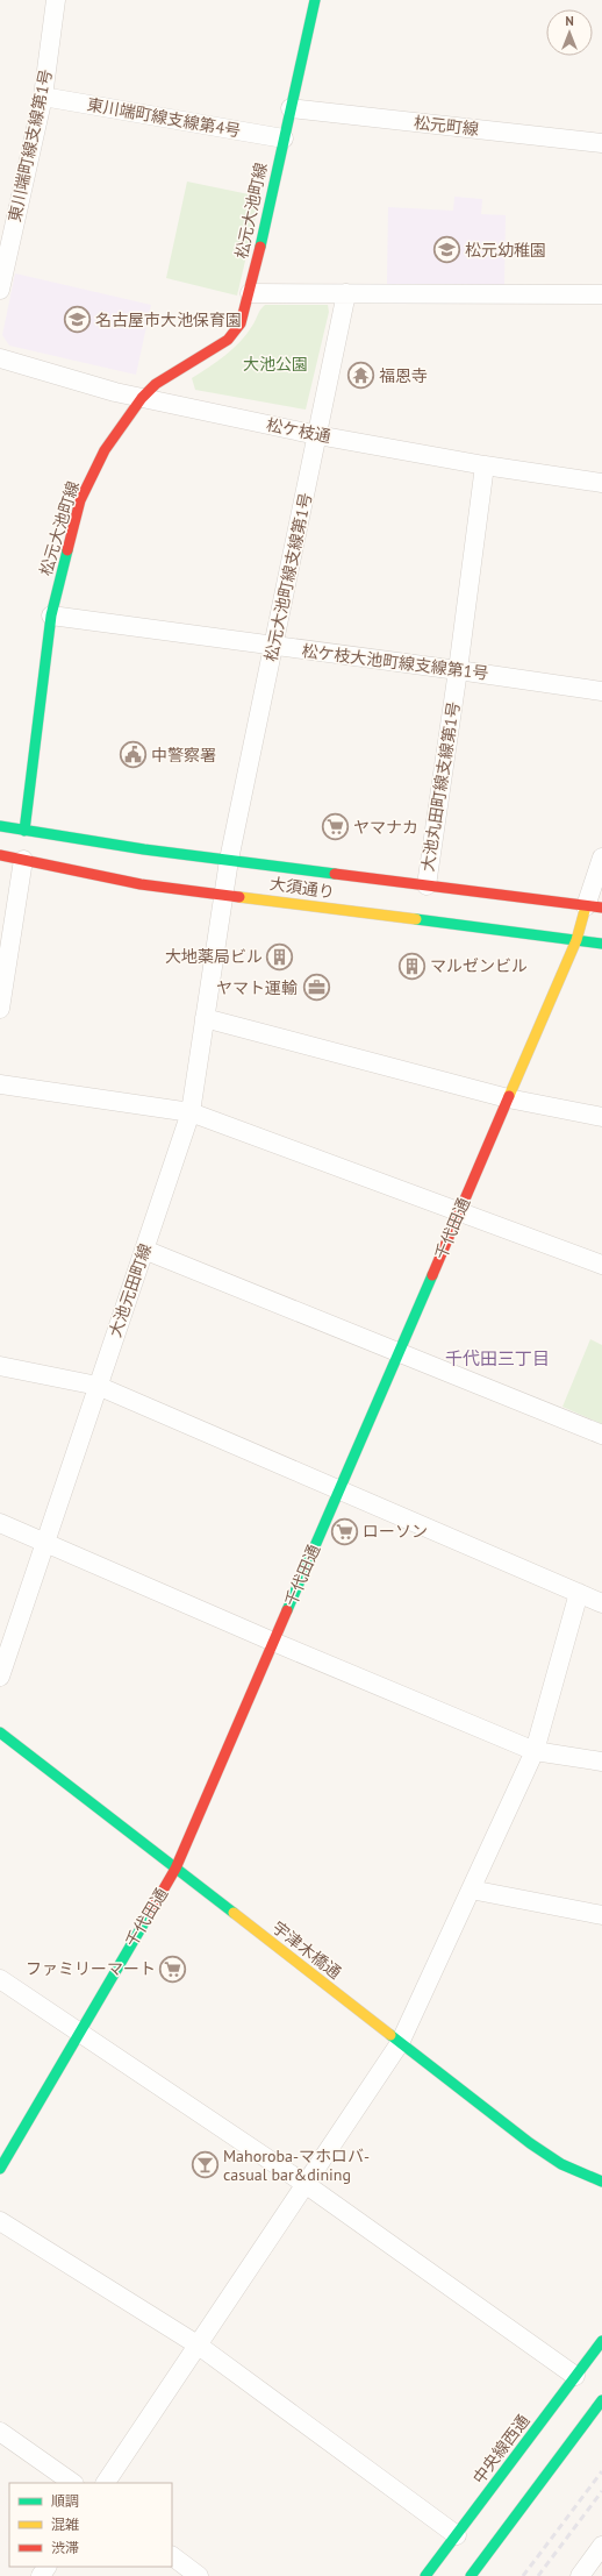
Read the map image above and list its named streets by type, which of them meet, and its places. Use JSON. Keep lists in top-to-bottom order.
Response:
{
  "streets": {
    "street": [
      "東川端町線支線第4号",
      "松元町線",
      "東川端町線支線第1号",
      "松元大池町線",
      "松ケ枝通",
      "松元大池町線支線第1号",
      "松ケ枝大池町線支線第1号",
      "大池丸田町線支線第1号",
      "大須通り",
      "千代田通",
      "大池元田町線",
      "宇津木橋通",
      "中央線西通"
    ]
  },
  "crossings": [
    ["東川端町線支線第4号", "東川端町線支線第1号"],
    ["東川端町線支線第4号", "松元大池町線"],
    ["松元町線", "松元大池町線"],
    ["松元大池町線", "松ケ枝通"],
    ["松元大池町線", "松ケ枝大池町線支線第1号"],
    ["松元大池町線", "大須通り"],
    ["松ケ枝通", "松元大池町線支線第1号"],
    ["松ケ枝通", "大池丸田町線支線第1号"],
    ["松元大池町線支線第1号", "松ケ枝大池町線支線第1号"],
    ["松元大池町線支線第1号", "大須通り"],
    ["松元大池町線支線第1号", "大池元田町線"],
    ["松ケ枝大池町線支線第1号", "大池丸田町線支線第1号"],
    ["大池丸田町線支線第1号", "大須通り"],
    ["大須通り", "千代田通"],
    ["大須通り", "大池元田町線"],
    ["千代田通", "宇津木橋通"]
  ],
  "districts": ["千代田三丁目"],
  "parks": ["大池公園"],
  "places": {
    "school or university": ["松元幼稚園", "名古屋市大池保育園"],
    "temple": ["福恩寺"],
    "public building": ["中警察署"],
    "supermarket": ["ヤマナカ", "ローソン", "ファミリーマート"],
    "building": ["大地薬局ビル", "マルゼンビル"],
    "office": ["ヤマト運輸"],
    "bar": ["Mahoroba-マホロバ- casual bar&dining"]
  },
  "legend": ["順調", "混雑", "渋滞"],
  "north": "top"
}
